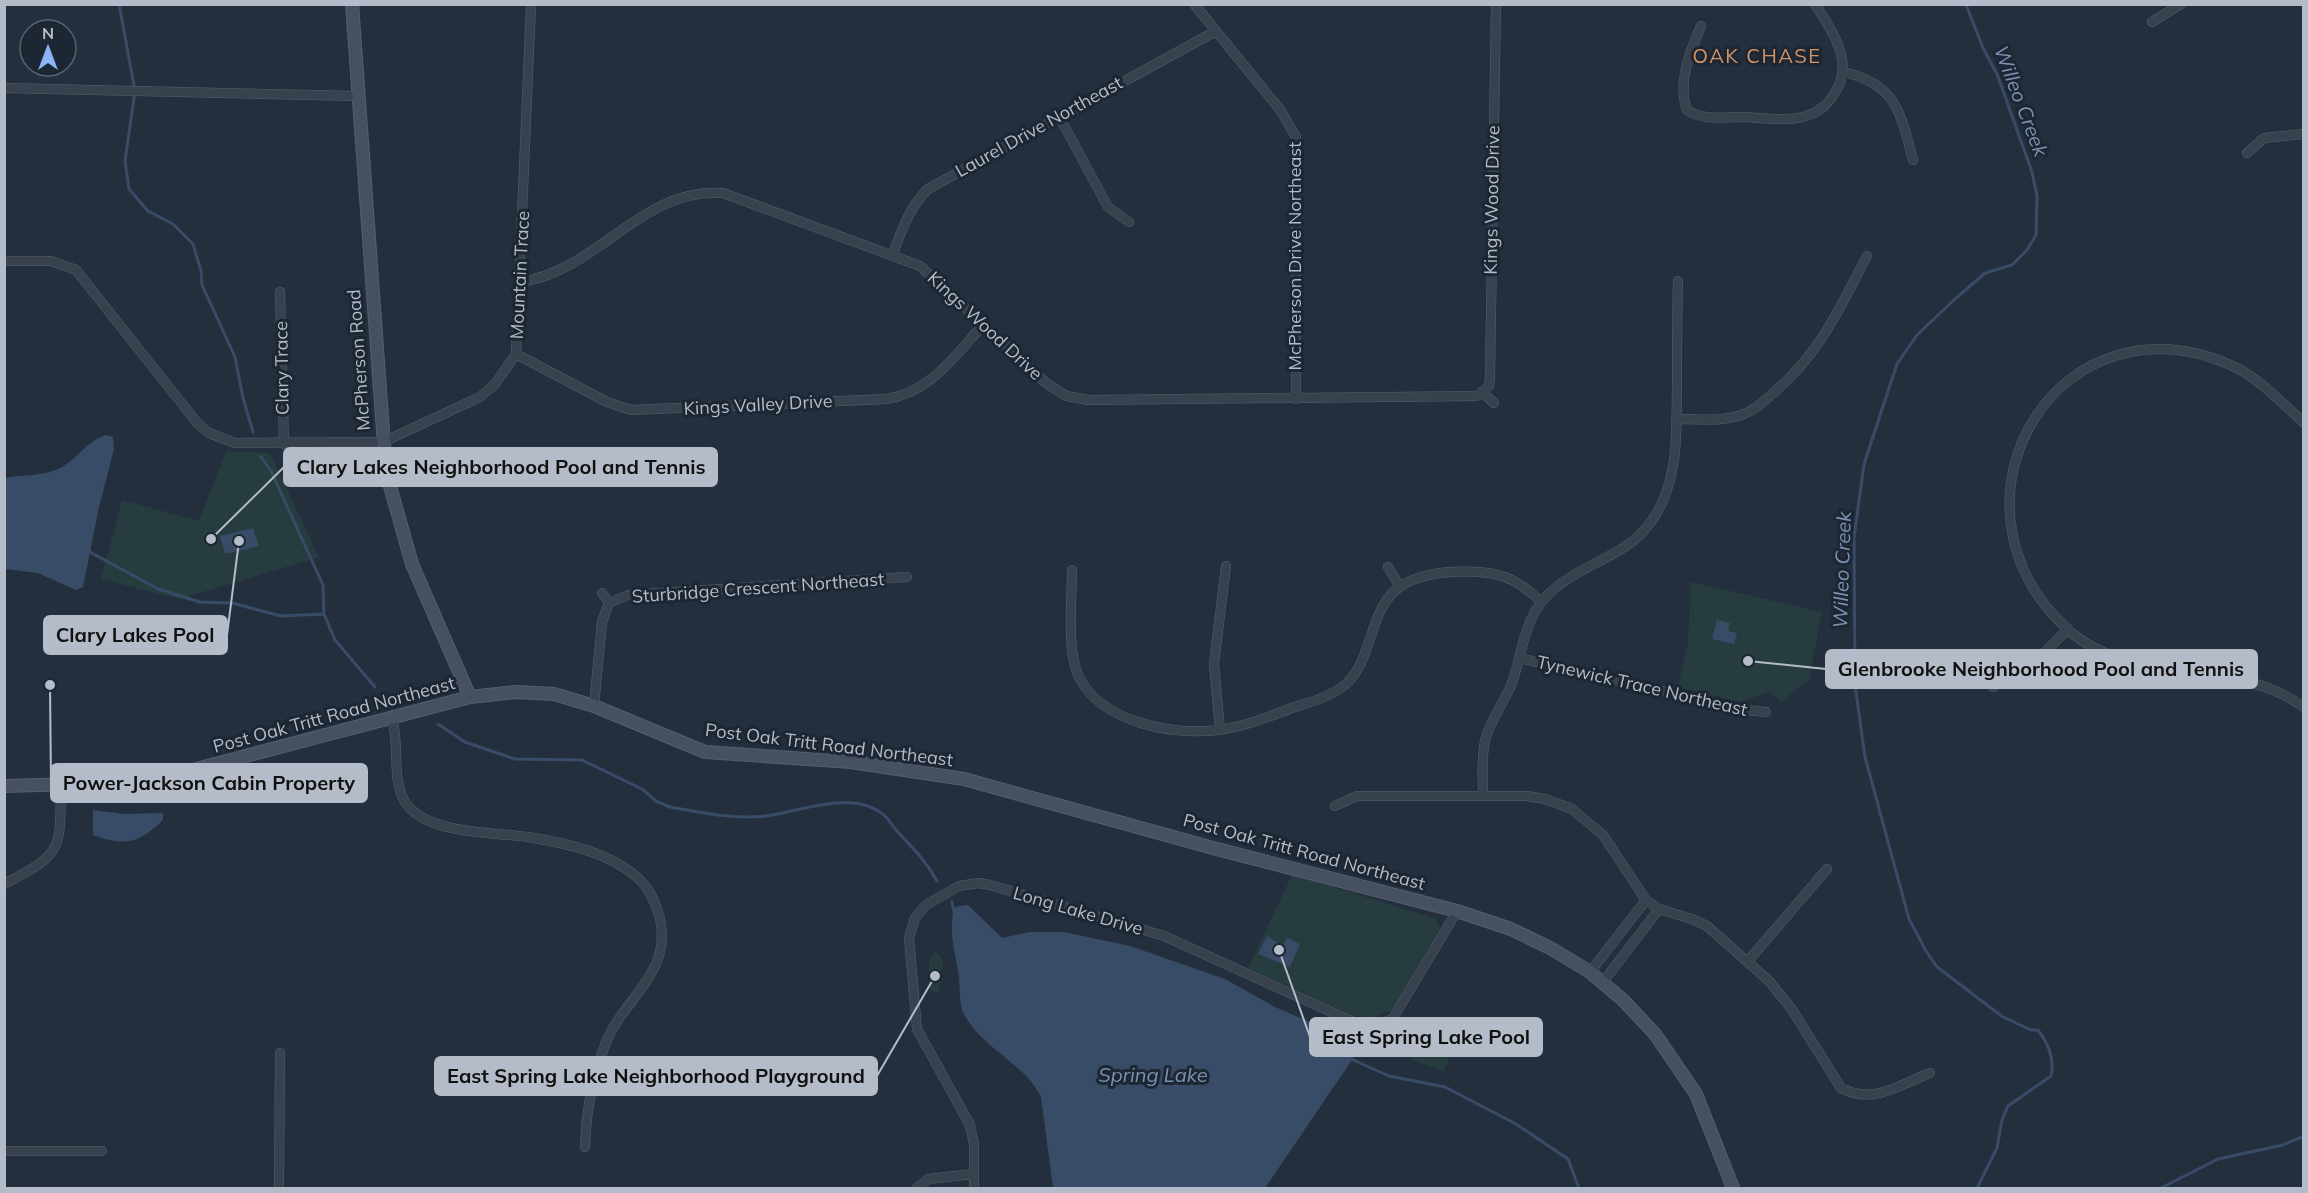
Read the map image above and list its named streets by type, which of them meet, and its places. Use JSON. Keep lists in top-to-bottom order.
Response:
{
  "streets": {
    "street": [
      "Laurel Drive Northeast",
      "Kings Wood Drive",
      "McPherson Drive Northeast",
      "Mountain Trace",
      "McPherson Road",
      "Clary Trace",
      "Kings Valley Drive",
      "Sturbridge Crescent Northeast",
      "Tynewick Trace Northeast",
      "Post Oak Tritt Road Northeast",
      "Long Lake Drive"
    ]
  },
  "crossings": [
    ["Laurel Drive Northeast", "Kings Wood Drive"],
    ["Laurel Drive Northeast", "McPherson Drive Northeast"],
    ["Kings Wood Drive", "McPherson Drive Northeast"],
    ["Kings Wood Drive", "Mountain Trace"],
    ["Kings Wood Drive", "Kings Valley Drive"],
    ["Mountain Trace", "McPherson Road"],
    ["Mountain Trace", "Clary Trace"],
    ["Mountain Trace", "Kings Valley Drive"],
    ["McPherson Road", "Post Oak Tritt Road Northeast"],
    ["Sturbridge Crescent Northeast", "Post Oak Tritt Road Northeast"],
    ["Post Oak Tritt Road Northeast", "Long Lake Drive"]
  ],
  "districts": ["OAK CHASE"],
  "water": ["Willeo Creek", "Spring Lake"],
  "places": [
    "Clary Lakes Neighborhood Pool and Tennis",
    "Clary Lakes Pool",
    "Glenbrooke Neighborhood Pool and Tennis",
    "Power-Jackson Cabin Property",
    "East Spring Lake Pool",
    "East Spring Lake Neighborhood Playground"
  ],
  "north": "top"
}
